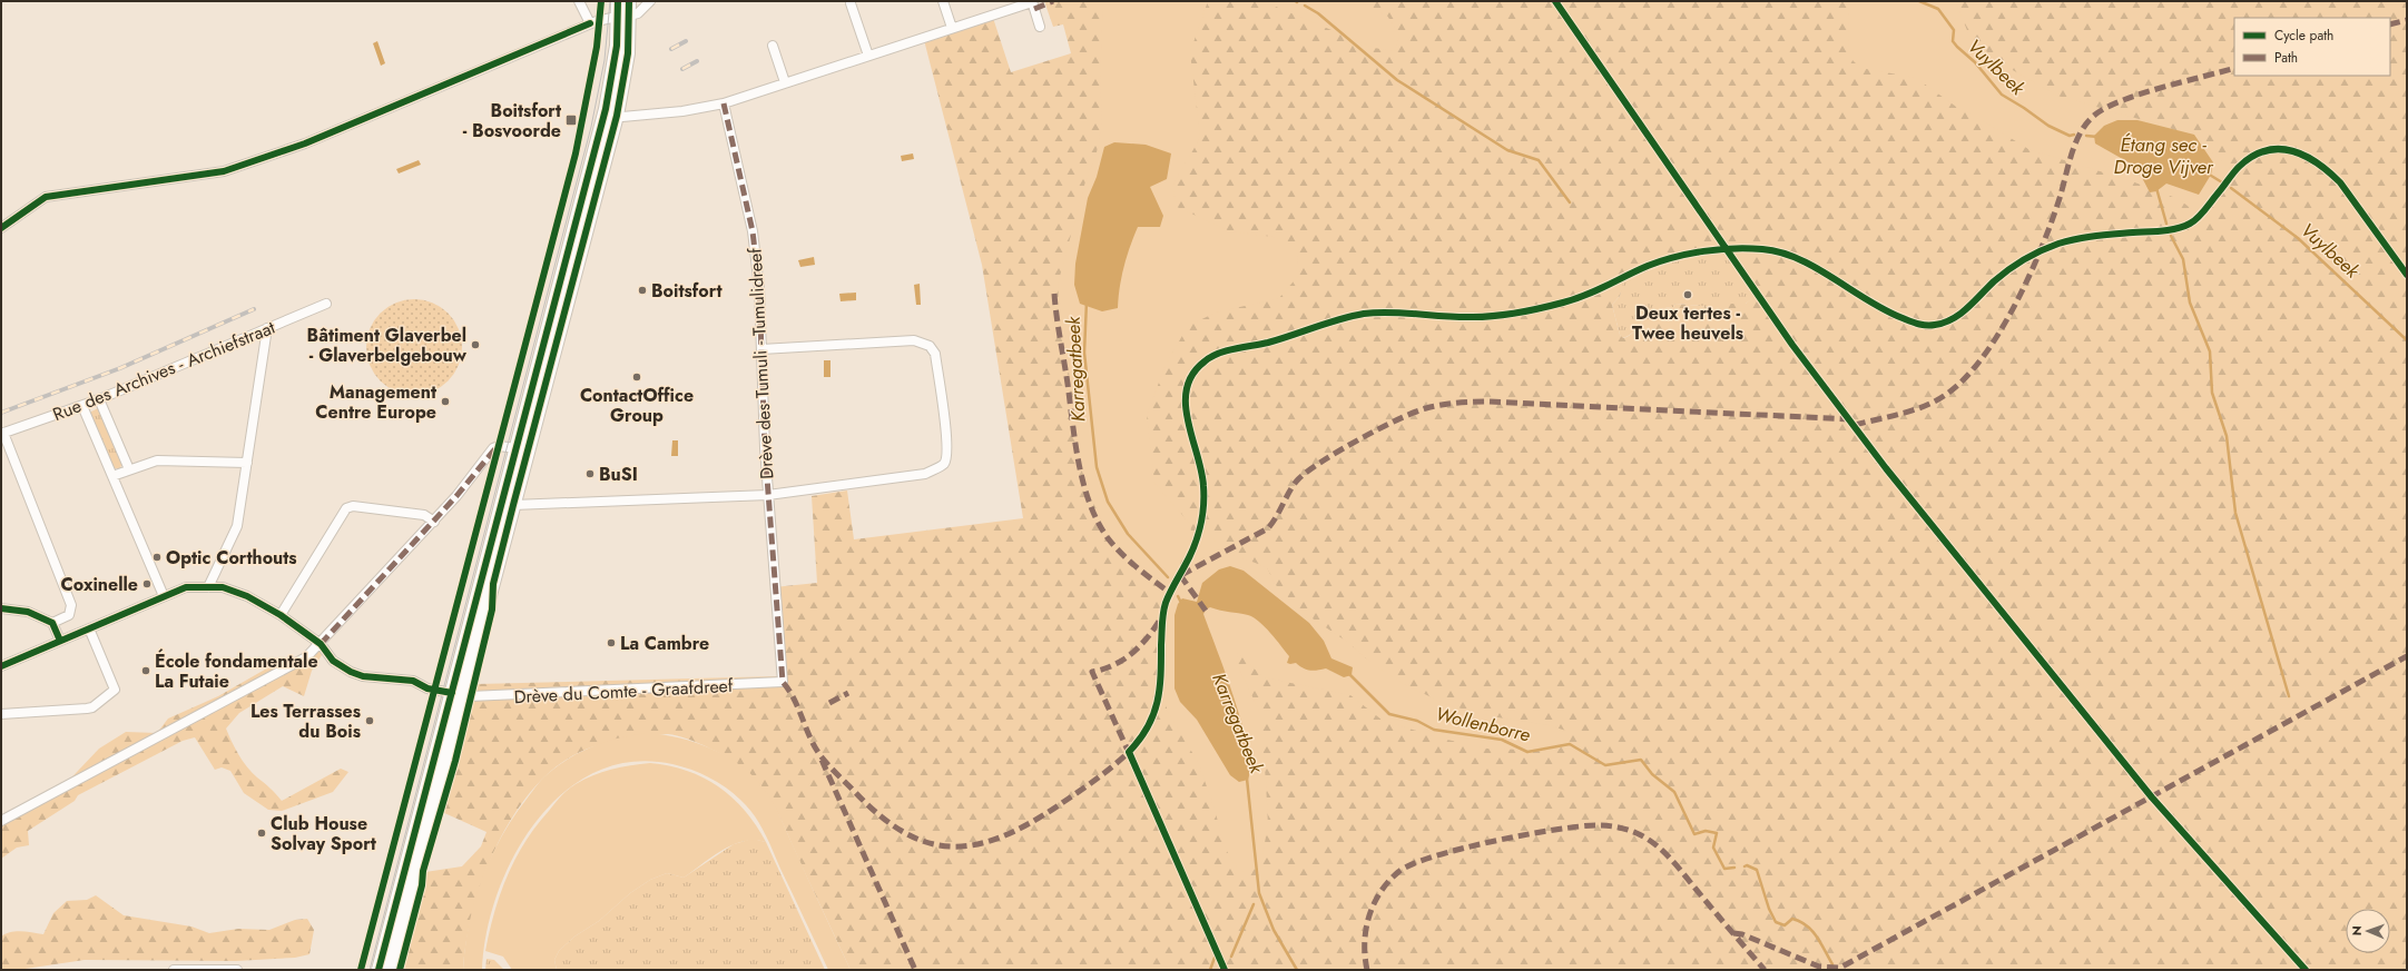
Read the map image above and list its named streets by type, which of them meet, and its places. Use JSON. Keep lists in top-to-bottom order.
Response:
{
  "streets": {
    "street": ["Drève des Tumuli - Tumulidreef", "Rue des Archives - Archiefstraat", "Drève du Comte - Graafdreef"]
  },
  "crossings": [
    ["Drève des Tumuli - Tumulidreef", "Drève du Comte - Graafdreef"]
  ],
  "water": [
    "Vuylbeek",
    "Étang sec - Droge Vijver",
    "Karregatbeek",
    "Wollenborre"
  ],
  "places": {
    "transit": ["Boitsfort - Bosvoorde"],
    "other": [
      "Boitsfort",
      "Deux tertes - Twee heuvels",
      "Bâtiment Glaverbel - Glaverbelgebouw",
      "ContactOffice Group",
      "Management Centre Europe",
      "BuSI",
      "Optic Corthouts",
      "Coxinelle",
      "La Cambre",
      "École fondamentale La Futaie",
      "Les Terrasses du Bois",
      "Club House Solvay Sport"
    ]
  },
  "legend": ["Cycle path", "Path"],
  "north": "left"
}
